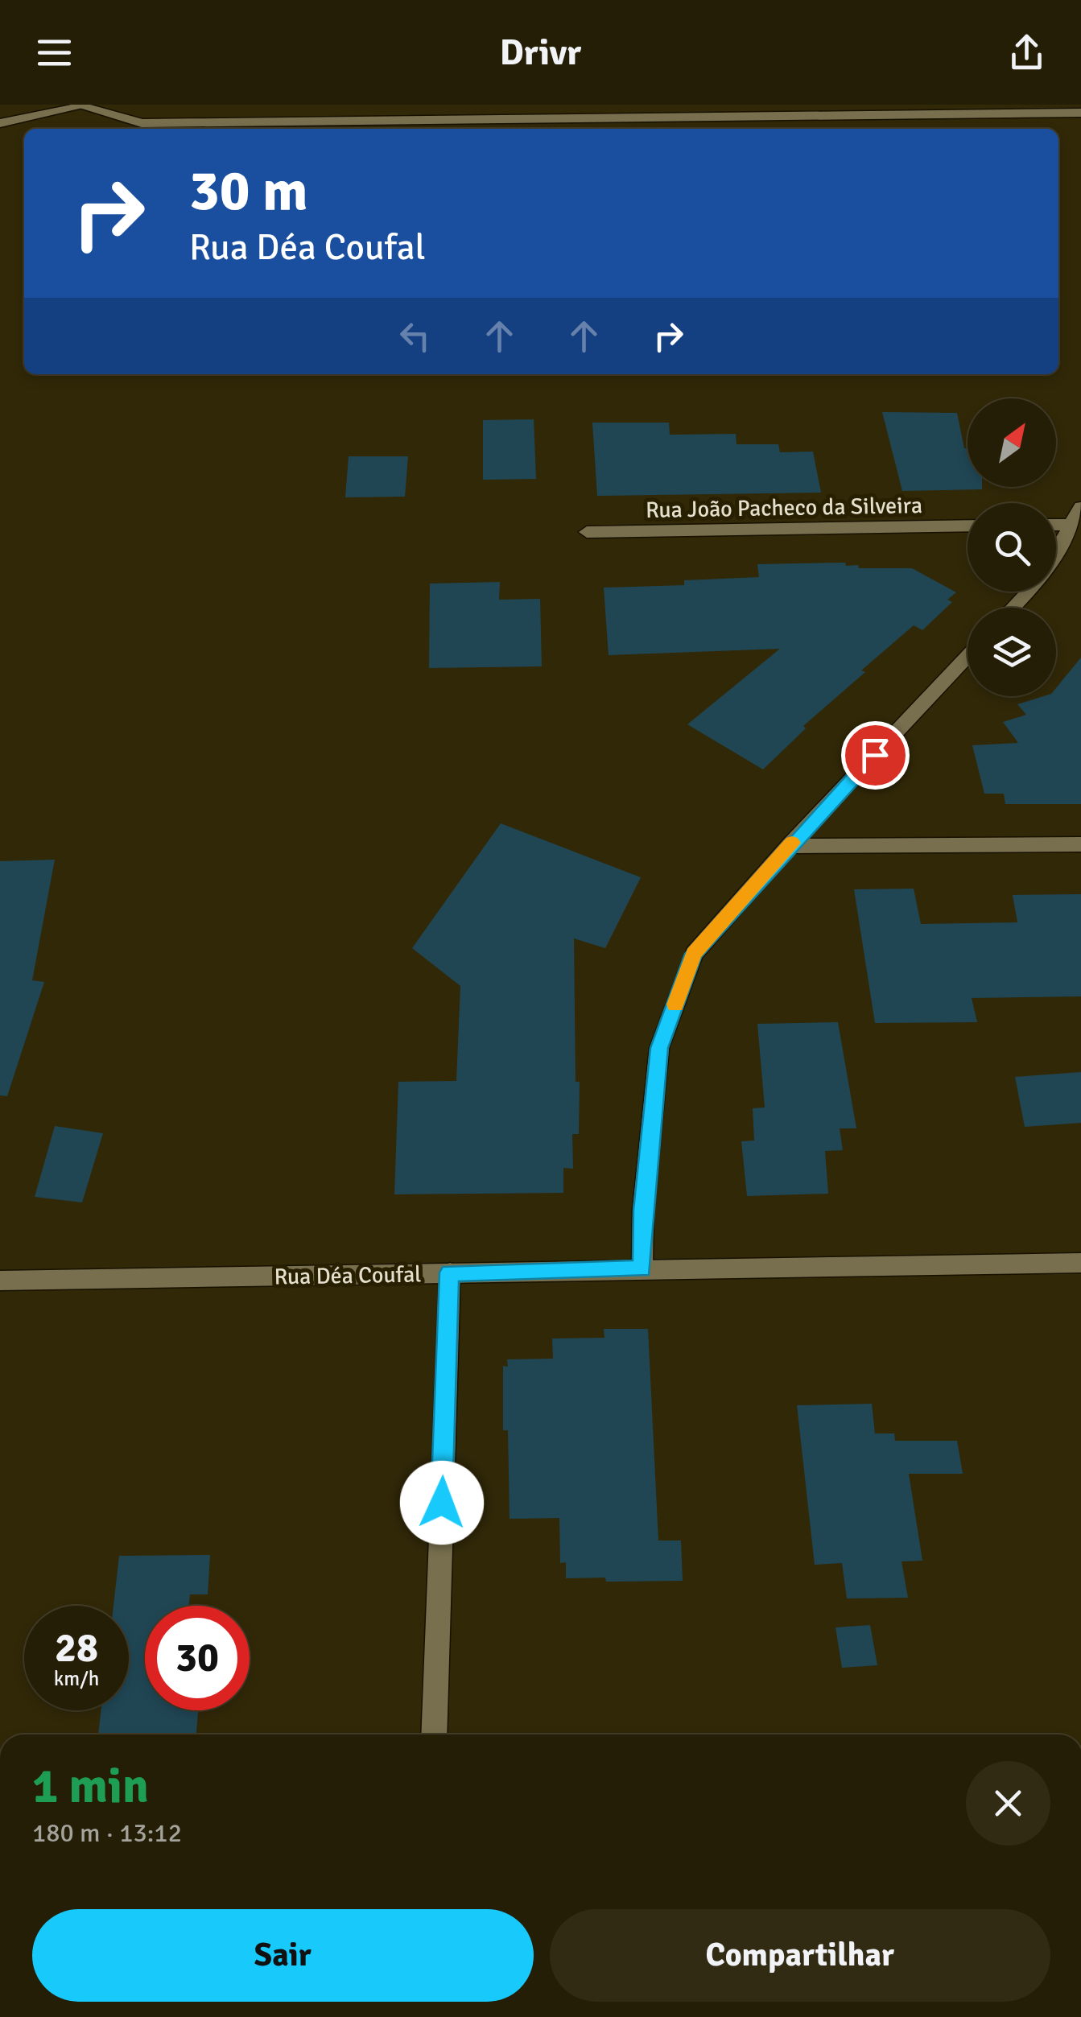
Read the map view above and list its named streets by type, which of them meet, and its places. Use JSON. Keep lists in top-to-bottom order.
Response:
{
  "streets": {
    "street": ["Rua João Pacheco da Silveira", "Rua Déa Coufal"]
  },
  "north": "top right",
  "page": {
    "header": "Drivr",
    "turn": ["30 m", "Rua Déa Coufal"],
    "speed": "28 km/h",
    "limit": "30",
    "heading": ["1 min", "180 m · 13:12"],
    "buttons": ["Sair", "Compartilhar"]
  }
}
